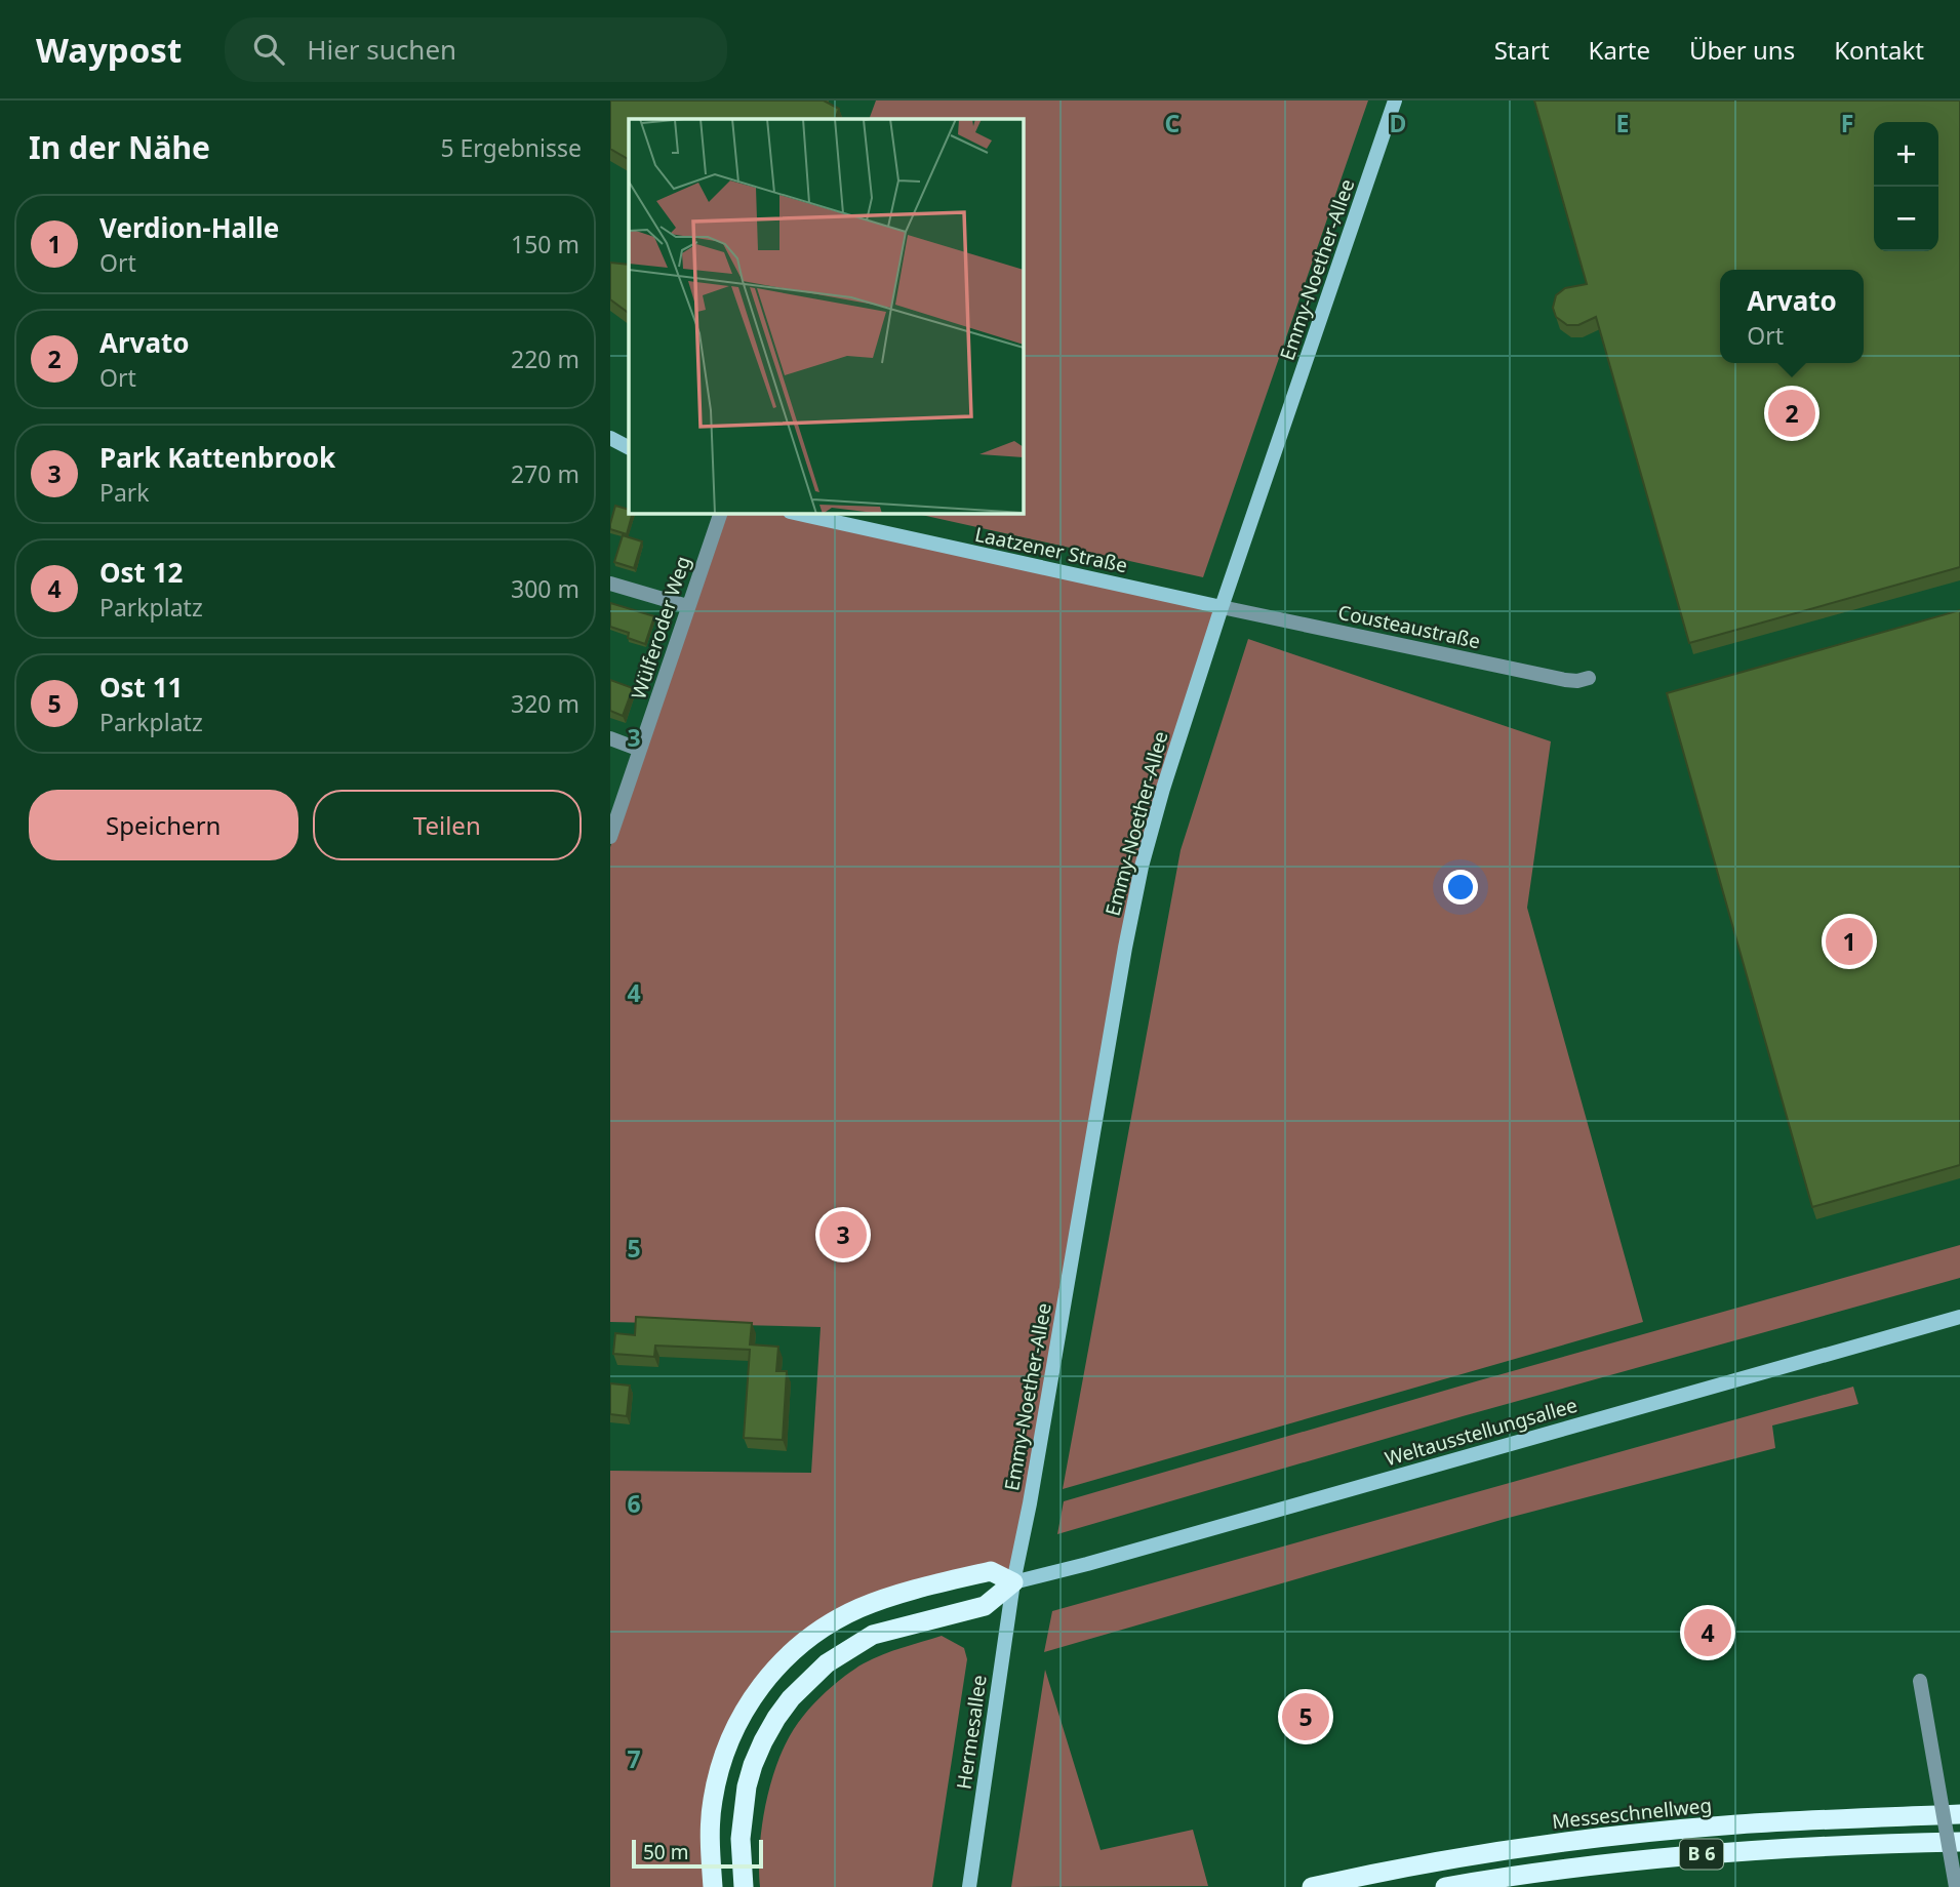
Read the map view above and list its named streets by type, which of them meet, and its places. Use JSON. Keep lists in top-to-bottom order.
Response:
{
  "streets": {
    "highway": ["Messeschnellweg", "B 6"],
    "main road": [
      "Emmy-Noether-Allee",
      "Laatzener Straße",
      "Weltausstellungsallee",
      "Hermesallee"
    ],
    "street": ["Cousteaustraße", "Wülferoder Weg"]
  },
  "crossings": [
    ["Emmy-Noether-Allee", "Laatzener Straße"],
    ["Emmy-Noether-Allee", "Cousteaustraße"],
    ["Emmy-Noether-Allee", "Weltausstellungsallee"],
    ["Emmy-Noether-Allee", "Hermesallee"],
    ["Laatzener Straße", "Cousteaustraße"],
    ["Weltausstellungsallee", "Hermesallee"]
  ],
  "scale_bar": "50 m",
  "page": {
    "header": "Waypost",
    "search": "Hier suchen",
    "nav": [
      "Start",
      "Karte",
      "Über uns",
      "Kontakt"
    ],
    "heading": ["In der Nähe", "5 Ergebnisse"],
    "map_buttons": ["+", "−"],
    "list": [
      {
        "mark": "1",
        "name": "Verdion-Halle",
        "note": "Ort",
        "value": "150 m"
      },
      {
        "mark": "2",
        "name": "Arvato",
        "note": "Ort",
        "value": "220 m"
      },
      {
        "mark": "3",
        "name": "Park Kattenbrook",
        "note": "Park",
        "value": "270 m"
      },
      {
        "mark": "4",
        "name": "Ost 12",
        "note": "Parkplatz",
        "value": "300 m"
      },
      {
        "mark": "5",
        "name": "Ost 11",
        "note": "Parkplatz",
        "value": "320 m"
      }
    ],
    "popup": ["Arvato", "Ort"],
    "pins": [
      "2",
      "1",
      "3",
      "4",
      "5"
    ],
    "buttons": ["Speichern", "Teilen"],
    "scale": "50 m"
  },
  "grid": {
    "columns": [
      "C",
      "D",
      "E",
      "F"
    ],
    "rows": [
      "3",
      "4",
      "5",
      "6",
      "7"
    ]
  }
}
